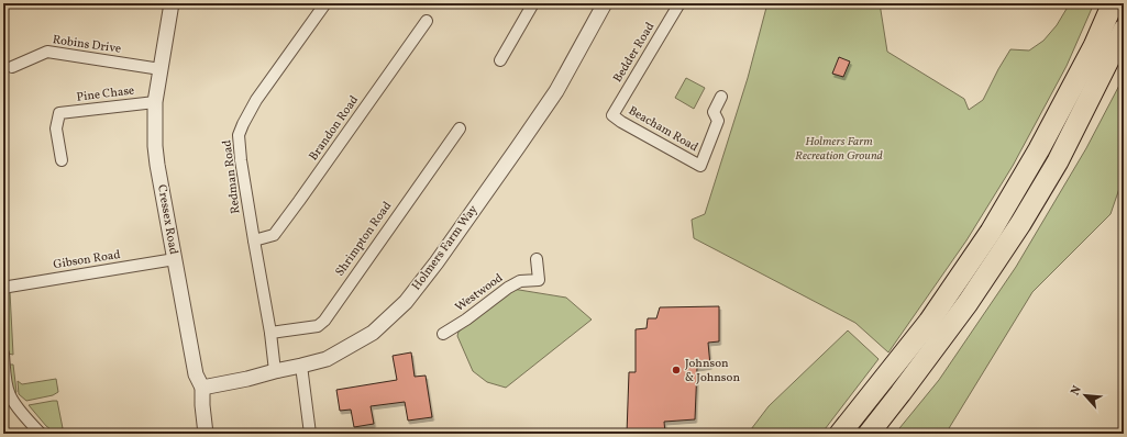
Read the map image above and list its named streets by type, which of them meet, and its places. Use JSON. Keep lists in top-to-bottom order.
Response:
{
  "streets": {
    "street": [
      "Robins Drive",
      "Bedder Road",
      "Pine Chase",
      "Brandon Road",
      "Beacham Road",
      "Redman Road",
      "Cressex Road",
      "Shrimpton Road",
      "Holmers Farm Way",
      "Gibson Road",
      "Westwood"
    ]
  },
  "crossings": [
    ["Robins Drive", "Cressex Road"],
    ["Bedder Road", "Beacham Road"],
    ["Pine Chase", "Cressex Road"],
    ["Brandon Road", "Redman Road"],
    ["Redman Road", "Shrimpton Road"],
    ["Redman Road", "Holmers Farm Way"],
    ["Cressex Road", "Holmers Farm Way"],
    ["Cressex Road", "Gibson Road"]
  ],
  "parks": ["Holmers Farm Recreation Ground"],
  "places": ["Johnson & Johnson"],
  "north": "top left"
}
